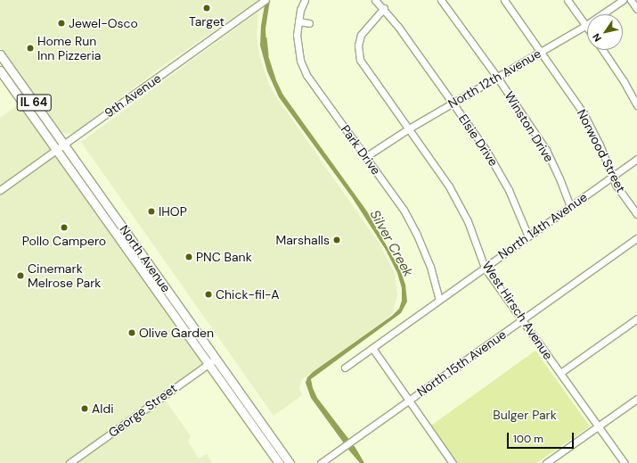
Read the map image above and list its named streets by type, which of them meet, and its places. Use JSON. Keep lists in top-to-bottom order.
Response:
{
  "streets": {
    "main road": ["IL 64", "North Avenue"],
    "street": [
      "North 12th Avenue",
      "9th Avenue",
      "Winston Drive",
      "Elsie Drive",
      "Park Drive",
      "Norwood Street",
      "North 14th Avenue",
      "West Hirsch Avenue",
      "North 15th Avenue",
      "George Street"
    ]
  },
  "crossings": [
    ["North 12th Avenue", "Winston Drive"],
    ["North 12th Avenue", "Elsie Drive"],
    ["North 12th Avenue", "Park Drive"],
    ["North 12th Avenue", "Norwood Street"],
    ["North 12th Avenue", "West Hirsch Avenue"],
    ["9th Avenue", "North Avenue"],
    ["Winston Drive", "North 14th Avenue"],
    ["Elsie Drive", "North 14th Avenue"],
    ["Elsie Drive", "West Hirsch Avenue"],
    ["Park Drive", "North 14th Avenue"],
    ["Norwood Street", "North 14th Avenue"],
    ["North 14th Avenue", "West Hirsch Avenue"],
    ["North Avenue", "George Street"],
    ["West Hirsch Avenue", "North 15th Avenue"]
  ],
  "water": ["Silver Creek"],
  "parks": ["Bulger Park"],
  "places": [
    "Target",
    "Jewel-Osco",
    "Home Run Inn Pizzeria",
    "IHOP",
    "Pollo Campero",
    "Marshalls",
    "PNC Bank",
    "Cinemark Melrose Park",
    "Chick-fil-A",
    "Olive Garden",
    "Aldi"
  ],
  "scale_bar": "100 m",
  "north": "bottom left"
}
